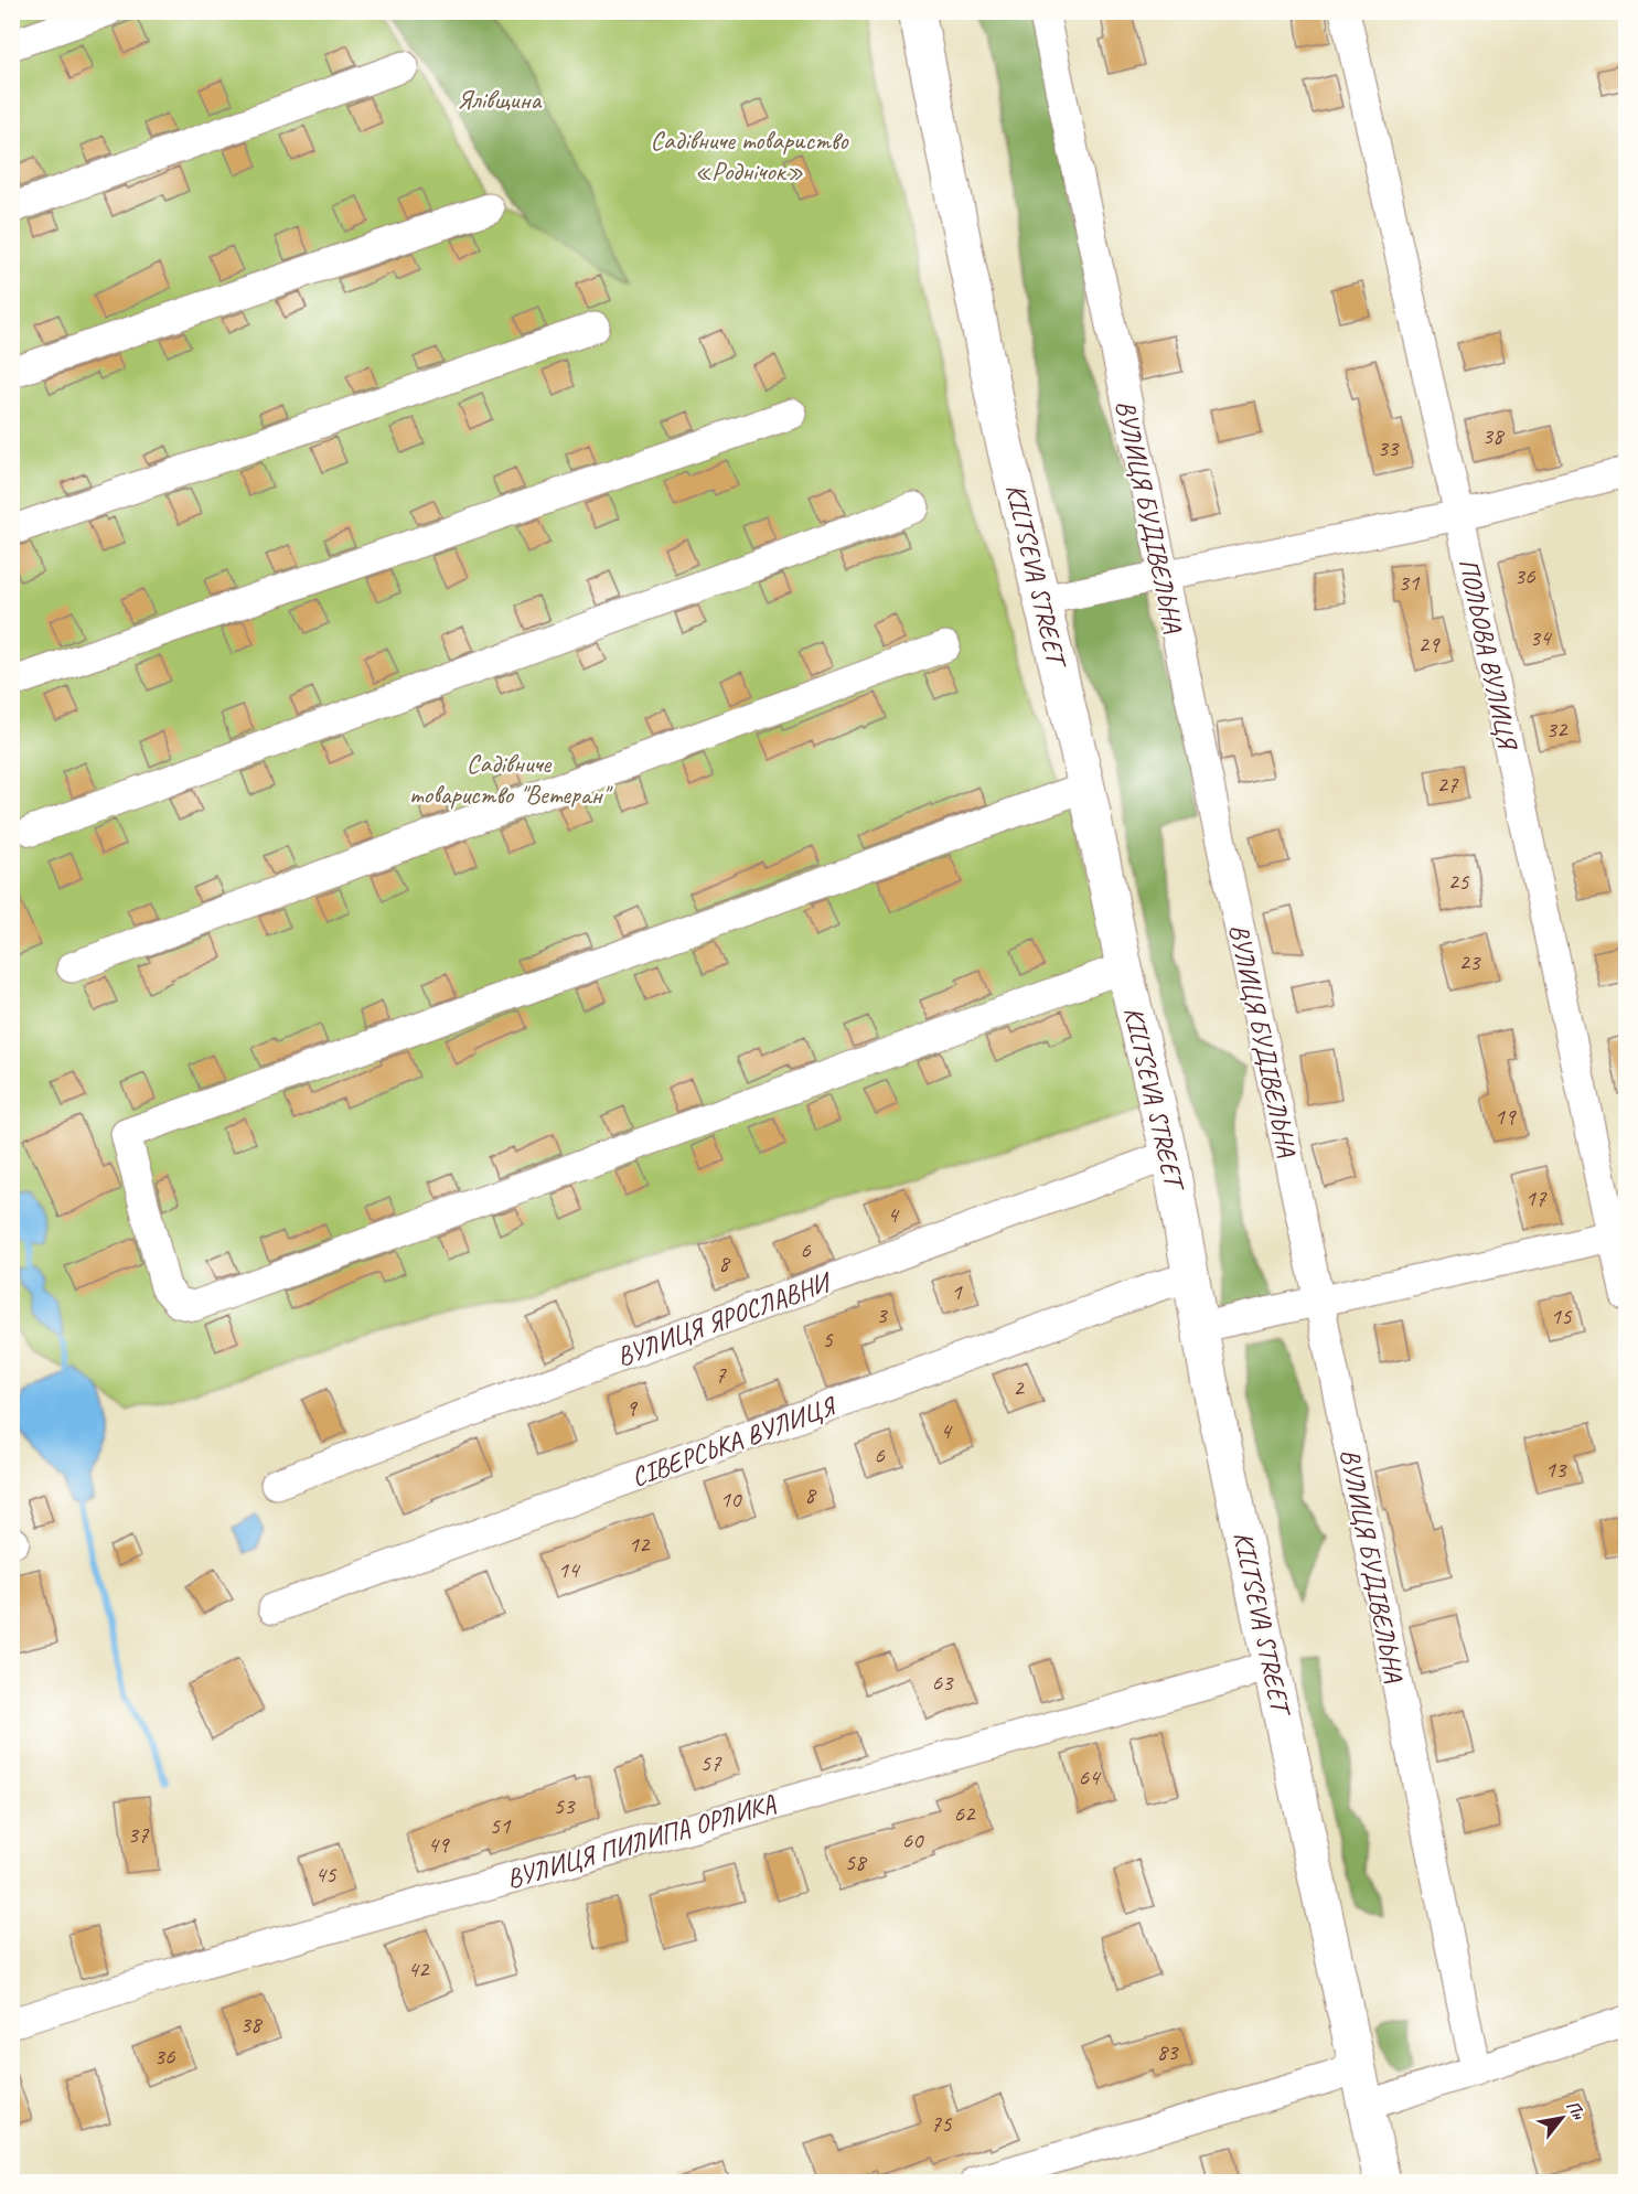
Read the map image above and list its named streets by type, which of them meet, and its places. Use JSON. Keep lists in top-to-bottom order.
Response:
{
  "streets": {
    "main road": ["KILTSEVA STREET"],
    "street": [
      "ВУЛИЦЯ БУДІВЕЛЬНА",
      "ПОЛЬОВА ВУЛИЦЯ",
      "ВУЛИЦЯ ЯРОСЛАВНИ",
      "СІВЕРСЬКА ВУЛИЦЯ",
      "ВУЛИЦЯ ПИЛИПА ОРЛИКА"
    ]
  },
  "crossings": [
    ["KILTSEVA STREET", "ВУЛИЦЯ ЯРОСЛАВНИ"],
    ["KILTSEVA STREET", "СІВЕРСЬКА ВУЛИЦЯ"],
    ["KILTSEVA STREET", "ВУЛИЦЯ ПИЛИПА ОРЛИКА"]
  ],
  "parks": ["Ялівщина", "Садівниче товариство «Роднічок»", "Садівниче товариство \"Ветеран\""],
  "house_numbers": [
    "38",
    "33",
    "36",
    "31",
    "34",
    "29",
    "32",
    "27",
    "25",
    "23",
    "19",
    "17",
    "4",
    "6",
    "8",
    "1",
    "3",
    "15",
    "5",
    "7",
    "2",
    "9",
    "4",
    "6",
    "13",
    "8",
    "10",
    "12",
    "14",
    "63",
    "57",
    "64",
    "53",
    "62",
    "51",
    "37",
    "60",
    "49",
    "58",
    "45",
    "42",
    "38",
    "83",
    "36",
    "75"
  ],
  "north": "top right"
}
